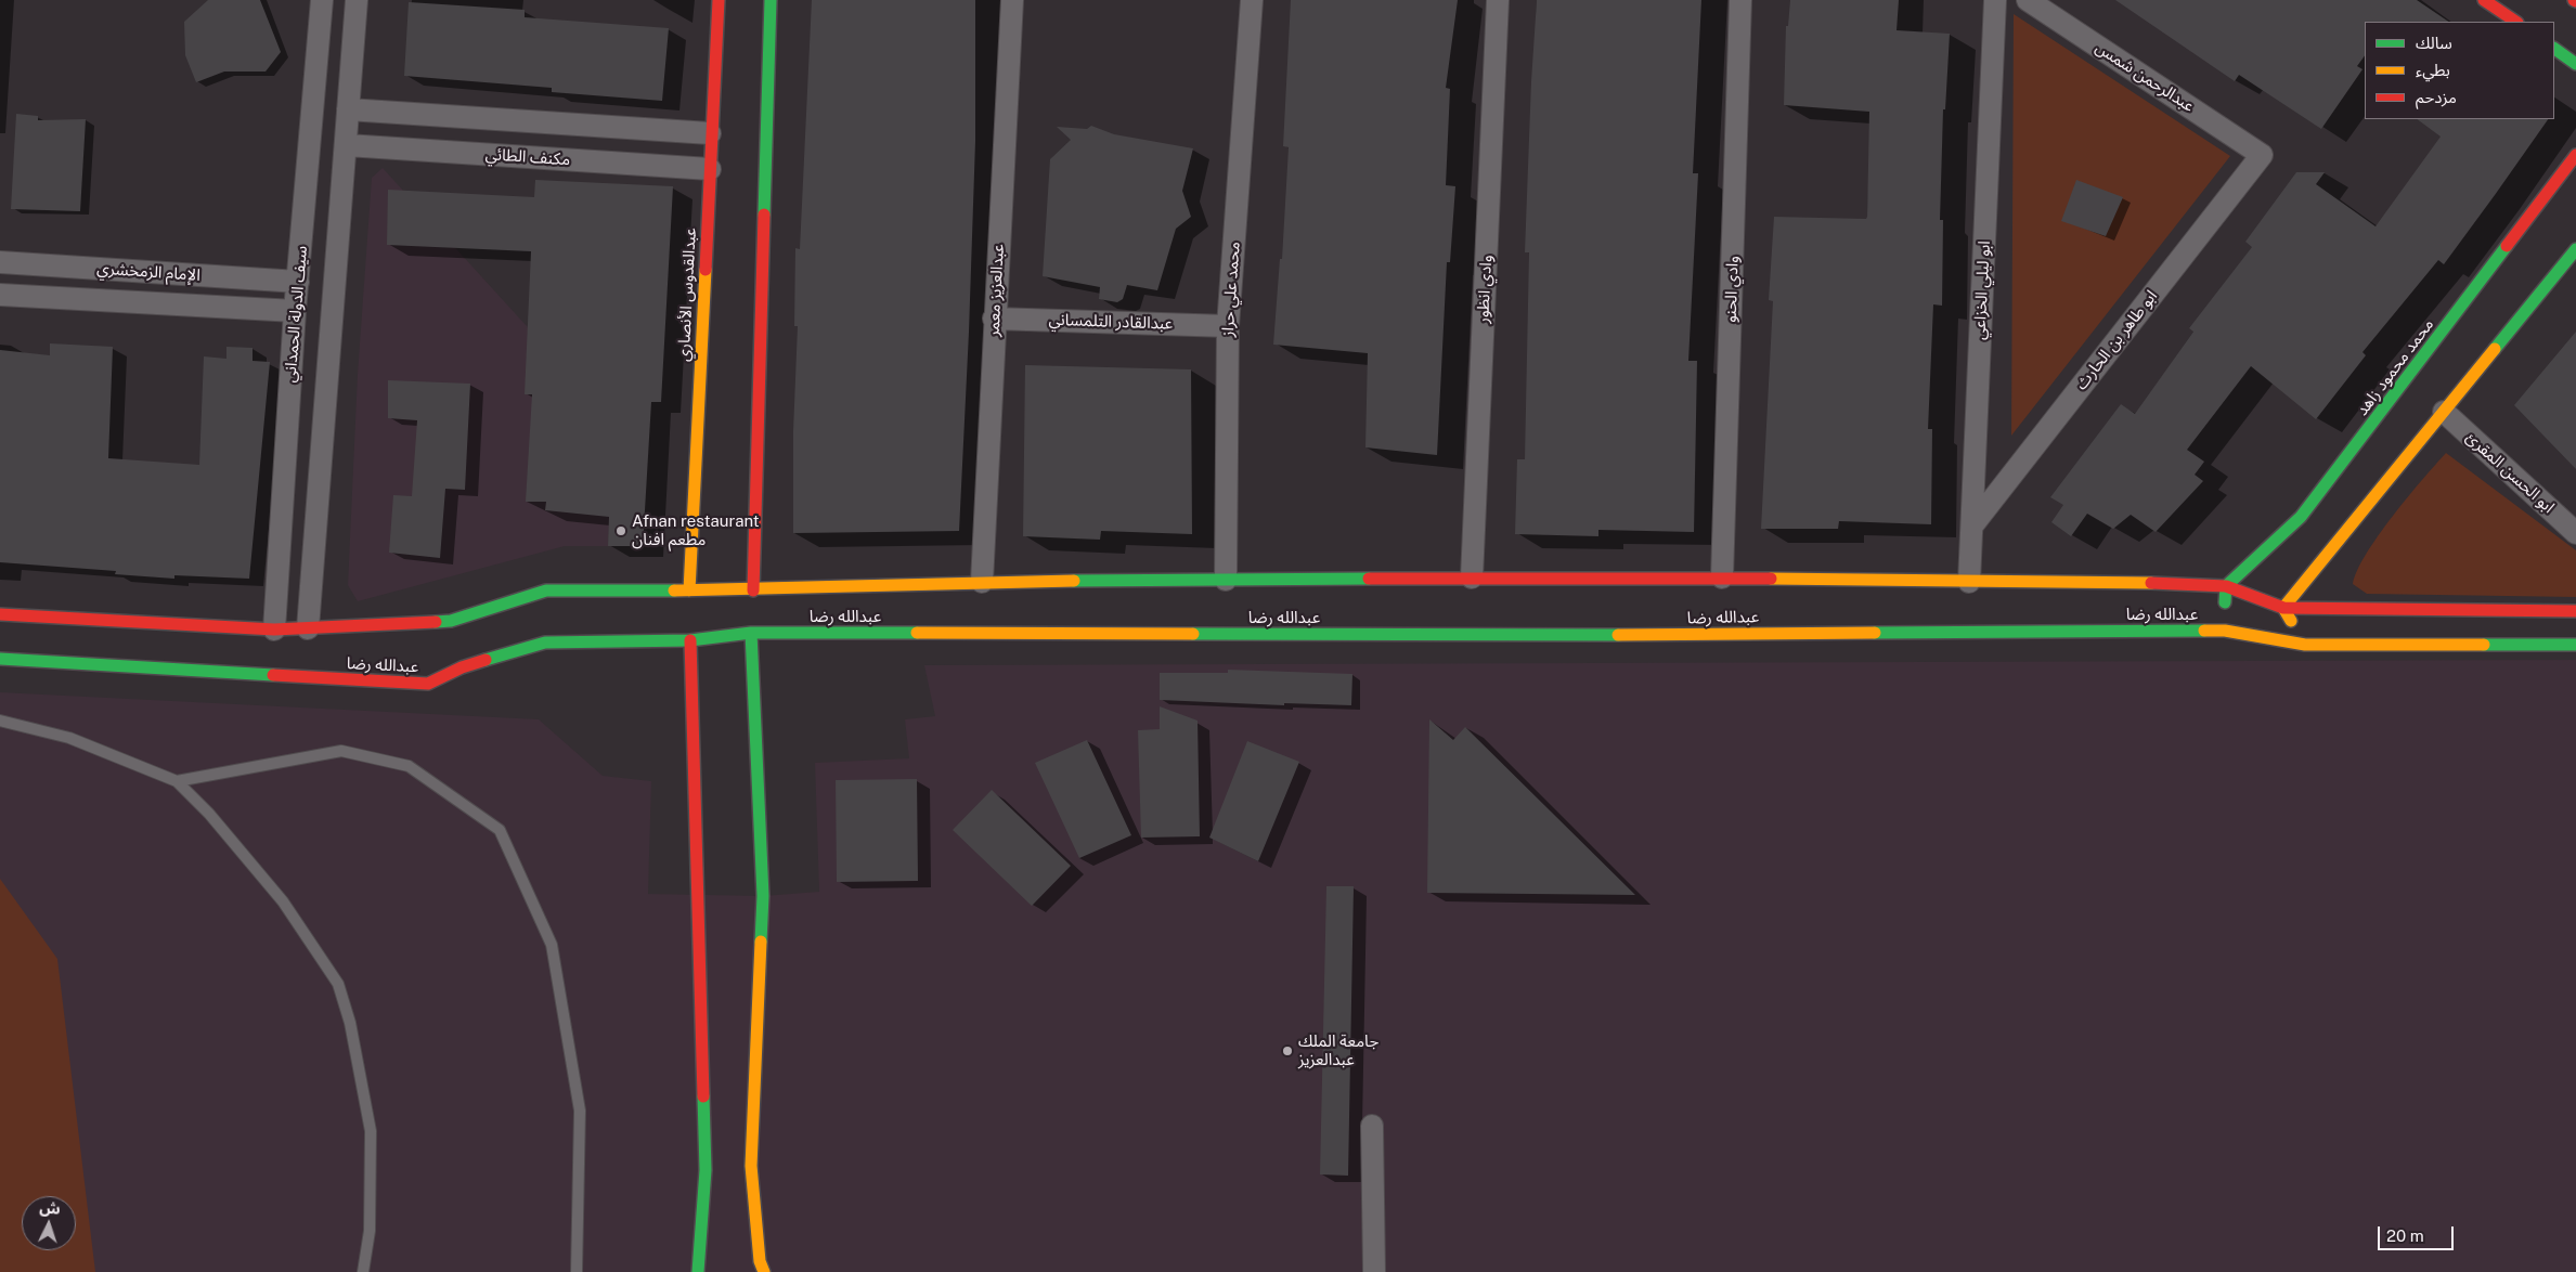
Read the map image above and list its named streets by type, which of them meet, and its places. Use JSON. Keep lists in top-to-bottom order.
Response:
{
  "streets": {
    "street": [
      "عبدالرحمن شمس",
      "مكنف الطائي",
      "الإمام الزمخشري",
      "محمد علي حراز",
      "وادي انظور",
      "وادي الحنو",
      "عبدالعزيز معمر",
      "ابو ليلي الخزاعي",
      "عبدالقدوس الأنصاري",
      "سيف الدولة الحمداني",
      "عبدالقادر التلمساني",
      "ابو طاهر بن الحارث",
      "محمد محمود زاهد",
      "ابو الحسن المقرئ",
      "عبدالله رضا"
    ]
  },
  "crossings": [
    ["عبدالرحمن شمس", "ابو طاهر بن الحارث"],
    ["مكنف الطائي", "عبدالقدوس الأنصاري"],
    ["الإمام الزمخشري", "سيف الدولة الحمداني"],
    ["محمد علي حراز", "عبدالقادر التلمساني"],
    ["محمد علي حراز", "عبدالله رضا"],
    ["وادي انظور", "عبدالله رضا"],
    ["وادي الحنو", "عبدالله رضا"],
    ["عبدالعزيز معمر", "عبدالقادر التلمساني"],
    ["عبدالعزيز معمر", "عبدالله رضا"],
    ["ابو ليلي الخزاعي", "ابو طاهر بن الحارث"],
    ["ابو ليلي الخزاعي", "عبدالله رضا"],
    ["عبدالقدوس الأنصاري", "عبدالله رضا"],
    ["سيف الدولة الحمداني", "عبدالله رضا"],
    ["محمد محمود زاهد", "عبدالله رضا"]
  ],
  "places": ["Afnan restaurant مطعم افنان", "جامعة الملك عبدالعزيز"],
  "legend": ["سالك", "بطيء", "مزدحم"],
  "scale_bar": "20 m",
  "north": "top"
}
